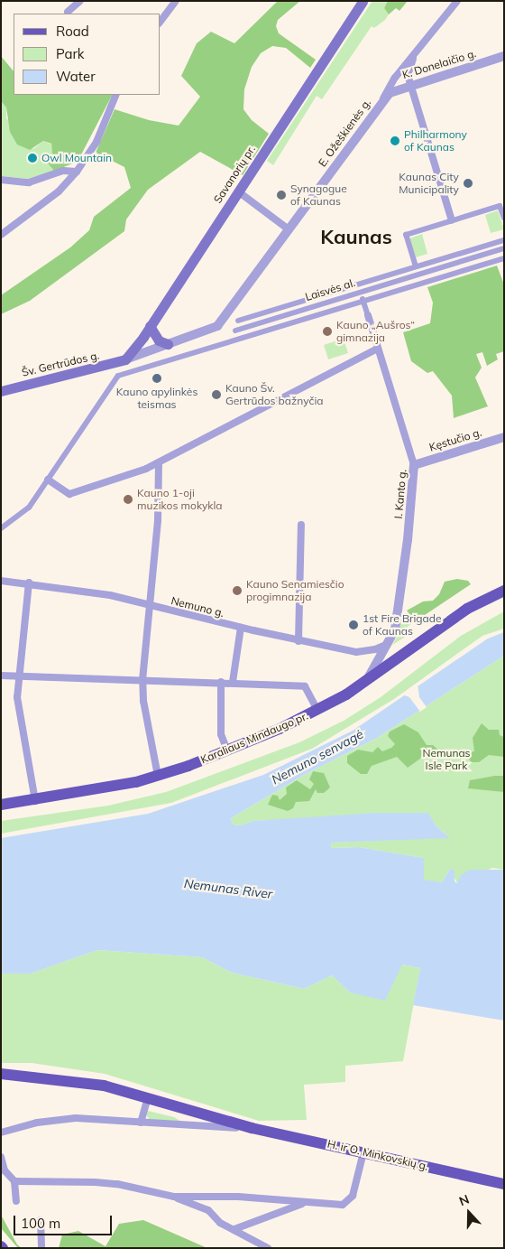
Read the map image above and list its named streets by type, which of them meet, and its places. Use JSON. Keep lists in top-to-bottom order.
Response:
{
  "streets": {
    "main road": [
      "Savanorių pr.",
      "Šv. Gertrūdos g.",
      "Karaliaus Mindaugo pr.",
      "H. ir O. Minkovskių g."
    ],
    "street": [
      "K. Donelaičio g.",
      "E. Ožeškienės g.",
      "Laisvės al.",
      "Kęstučio g.",
      "I. Kanto g.",
      "Nemuno g."
    ]
  },
  "crossings": [
    ["K. Donelaičio g.", "E. Ožeškienės g."],
    ["Savanorių pr.", "Šv. Gertrūdos g."],
    ["Laisvės al.", "I. Kanto g."],
    ["Kęstučio g.", "I. Kanto g."],
    ["I. Kanto g.", "Nemuno g."],
    ["I. Kanto g.", "Karaliaus Mindaugo pr."]
  ],
  "districts": ["Kaunas"],
  "water": ["Nemuno senvagė", "Nemunas River"],
  "parks": ["Nemunas Isle Park"],
  "places": [
    "Philharmony of Kaunas",
    "Owl Mountain",
    "Kaunas City Municipality",
    "Synagogue of Kaunas",
    "Kauno „Aušros“ gimnazija",
    "Kauno apylinkės teismas",
    "Kauno Šv. Gertrūdos bažnyčia",
    "Kauno 1-oji muzikos mokykla",
    "Kauno Senamiesčio progimnazija",
    "1st Fire Brigade of Kaunas"
  ],
  "legend": ["Road", "Park", "Water"],
  "scale_bar": "100 m",
  "north": "top"
}
